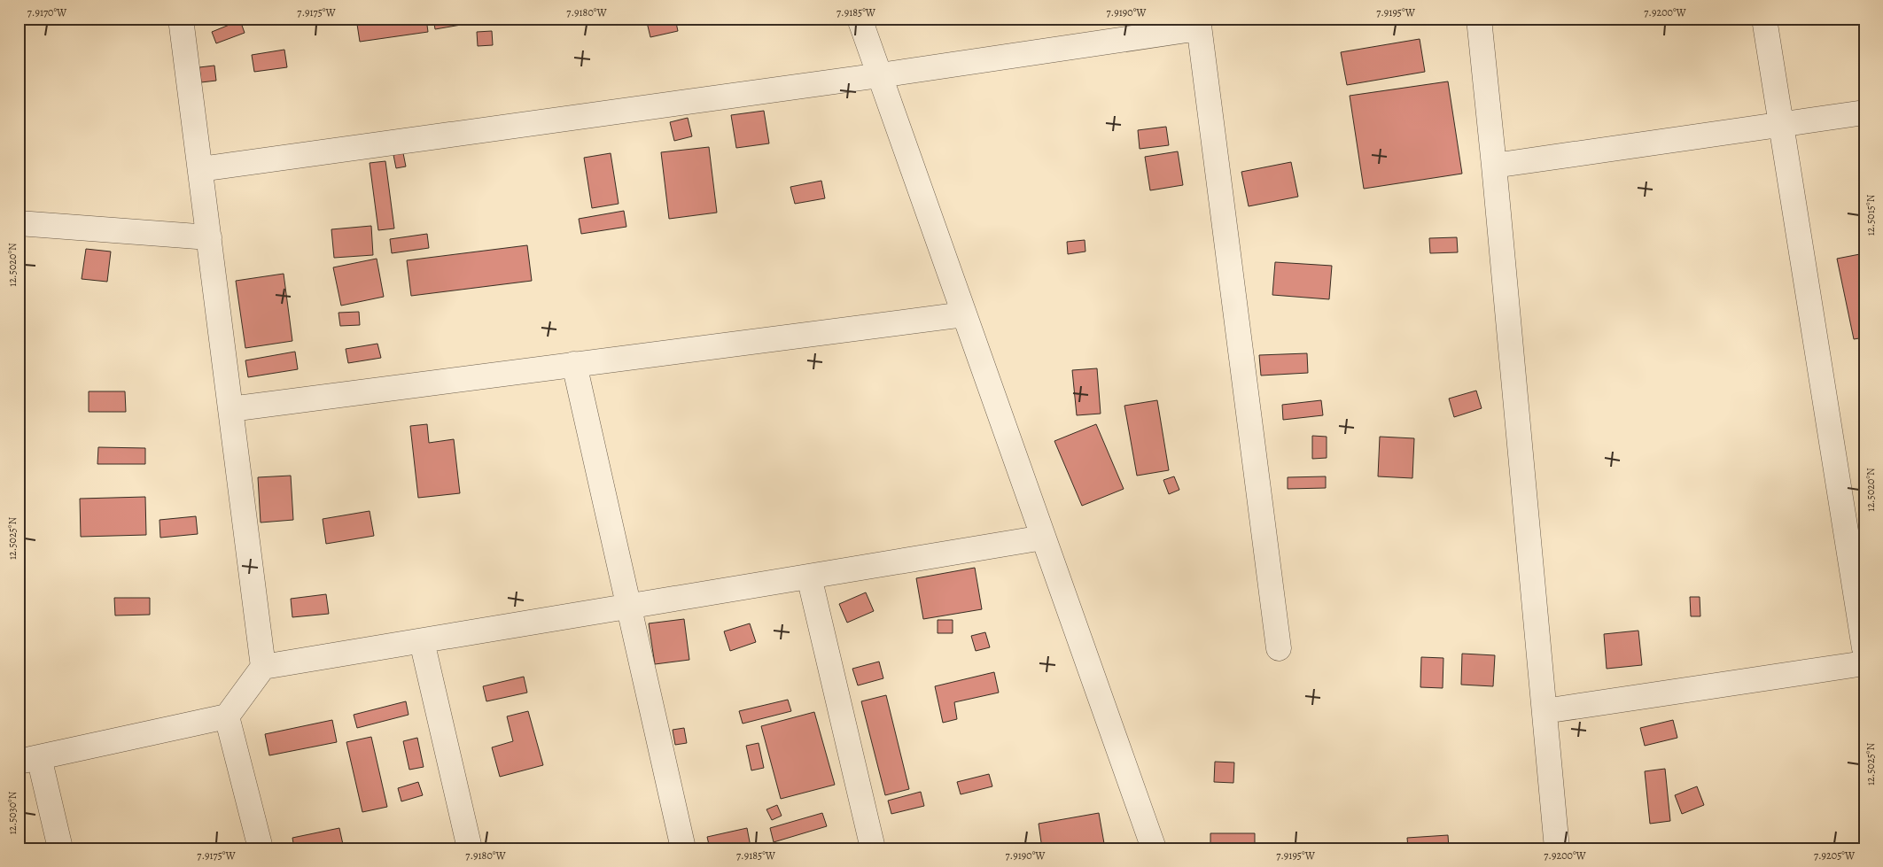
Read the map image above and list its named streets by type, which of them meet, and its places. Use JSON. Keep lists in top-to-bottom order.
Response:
{
  "coordinates": [
    "7.9170°W",
    "7.9175°W",
    "7.9180°W",
    "7.9185°W",
    "7.9190°W",
    "7.9195°W",
    "7.9200°W",
    "12.5015°N",
    "12.5020°N",
    "12.5025°N",
    "12.5030°N",
    "7.9205°W"
  ]
}
